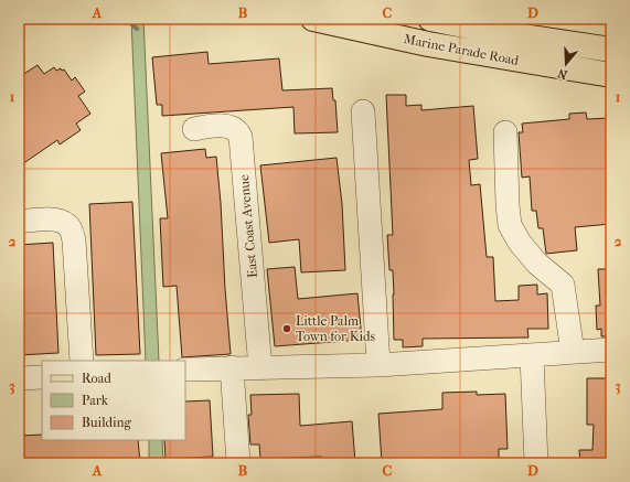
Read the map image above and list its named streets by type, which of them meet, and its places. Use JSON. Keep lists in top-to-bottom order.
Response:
{
  "streets": {
    "main road": ["Marine Parade Road"],
    "street": ["East Coast Avenue"]
  },
  "places": ["Little Palm Town for Kids"],
  "legend": ["Road", "Park", "Building"],
  "north": "bottom",
  "grid": {
    "columns": [
      "A",
      "B",
      "C",
      "D"
    ],
    "rows": ["1", "2", "3"]
  }
}
